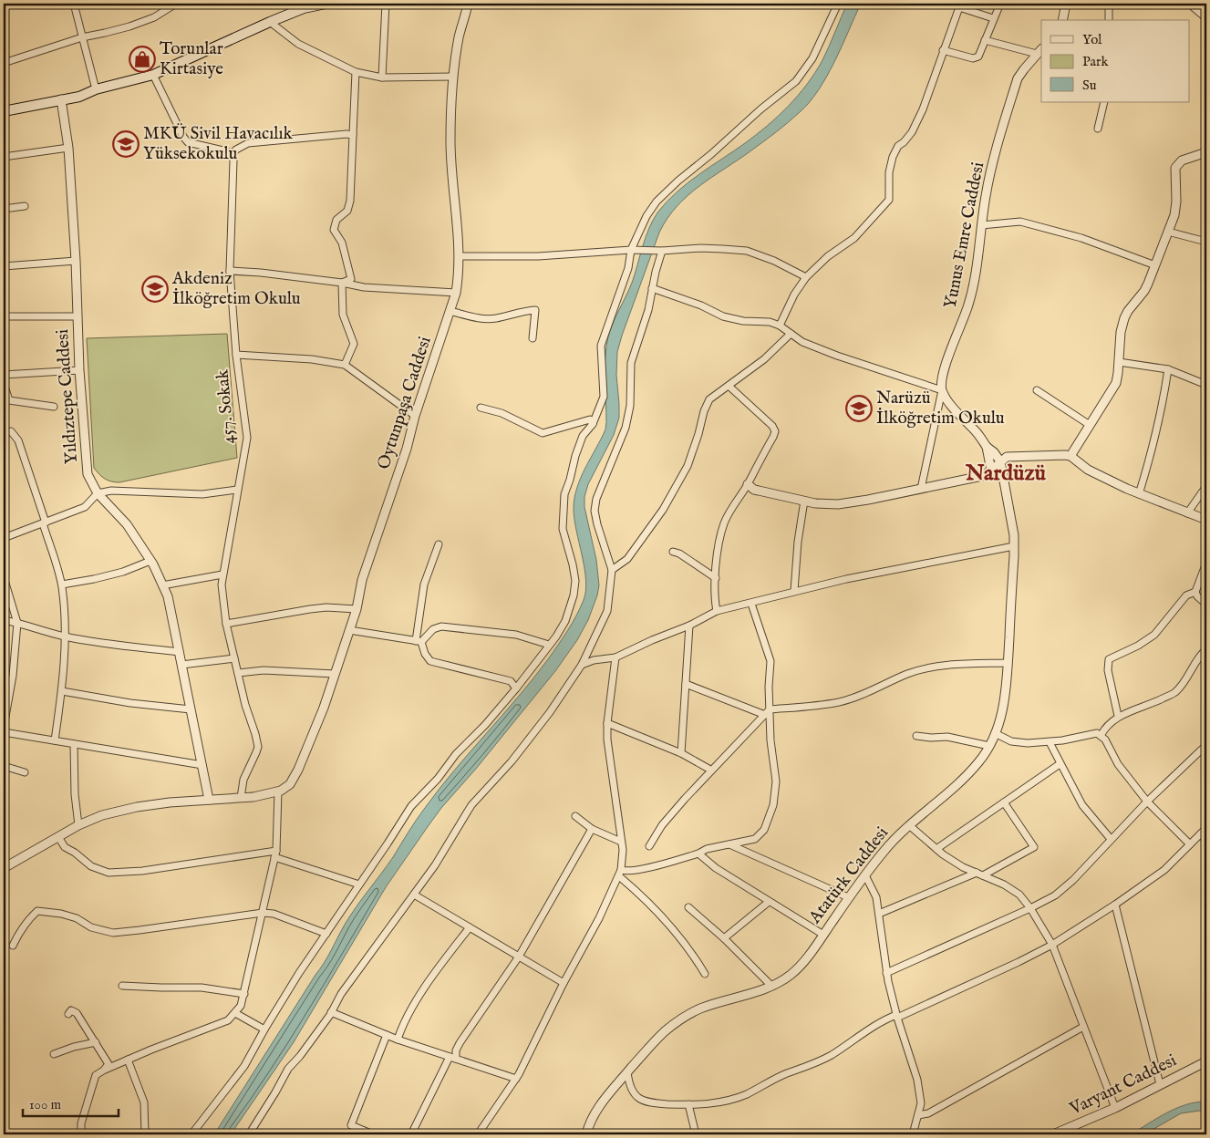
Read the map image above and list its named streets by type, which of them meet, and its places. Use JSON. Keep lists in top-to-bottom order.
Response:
{
  "streets": {
    "street": [
      "Yunus Emre Caddesi",
      "Yıldıztepe Caddesi",
      "Oytunpaşa Caddesi",
      "457. Sokak",
      "Atatürk Caddesi",
      "Varyant Caddesi"
    ]
  },
  "districts": ["Nardüzü"],
  "places": {
    "shop": ["Torunlar Kirtasiye"],
    "school or university": ["MKÜ Sivil Havacılık Yüksekokulu", "Akdeniz İlköğretim Okulu", "Narüzü İlköğretim Okulu"]
  },
  "legend": ["Yol", "Park", "Su"],
  "scale_bar": "100 m"
}
